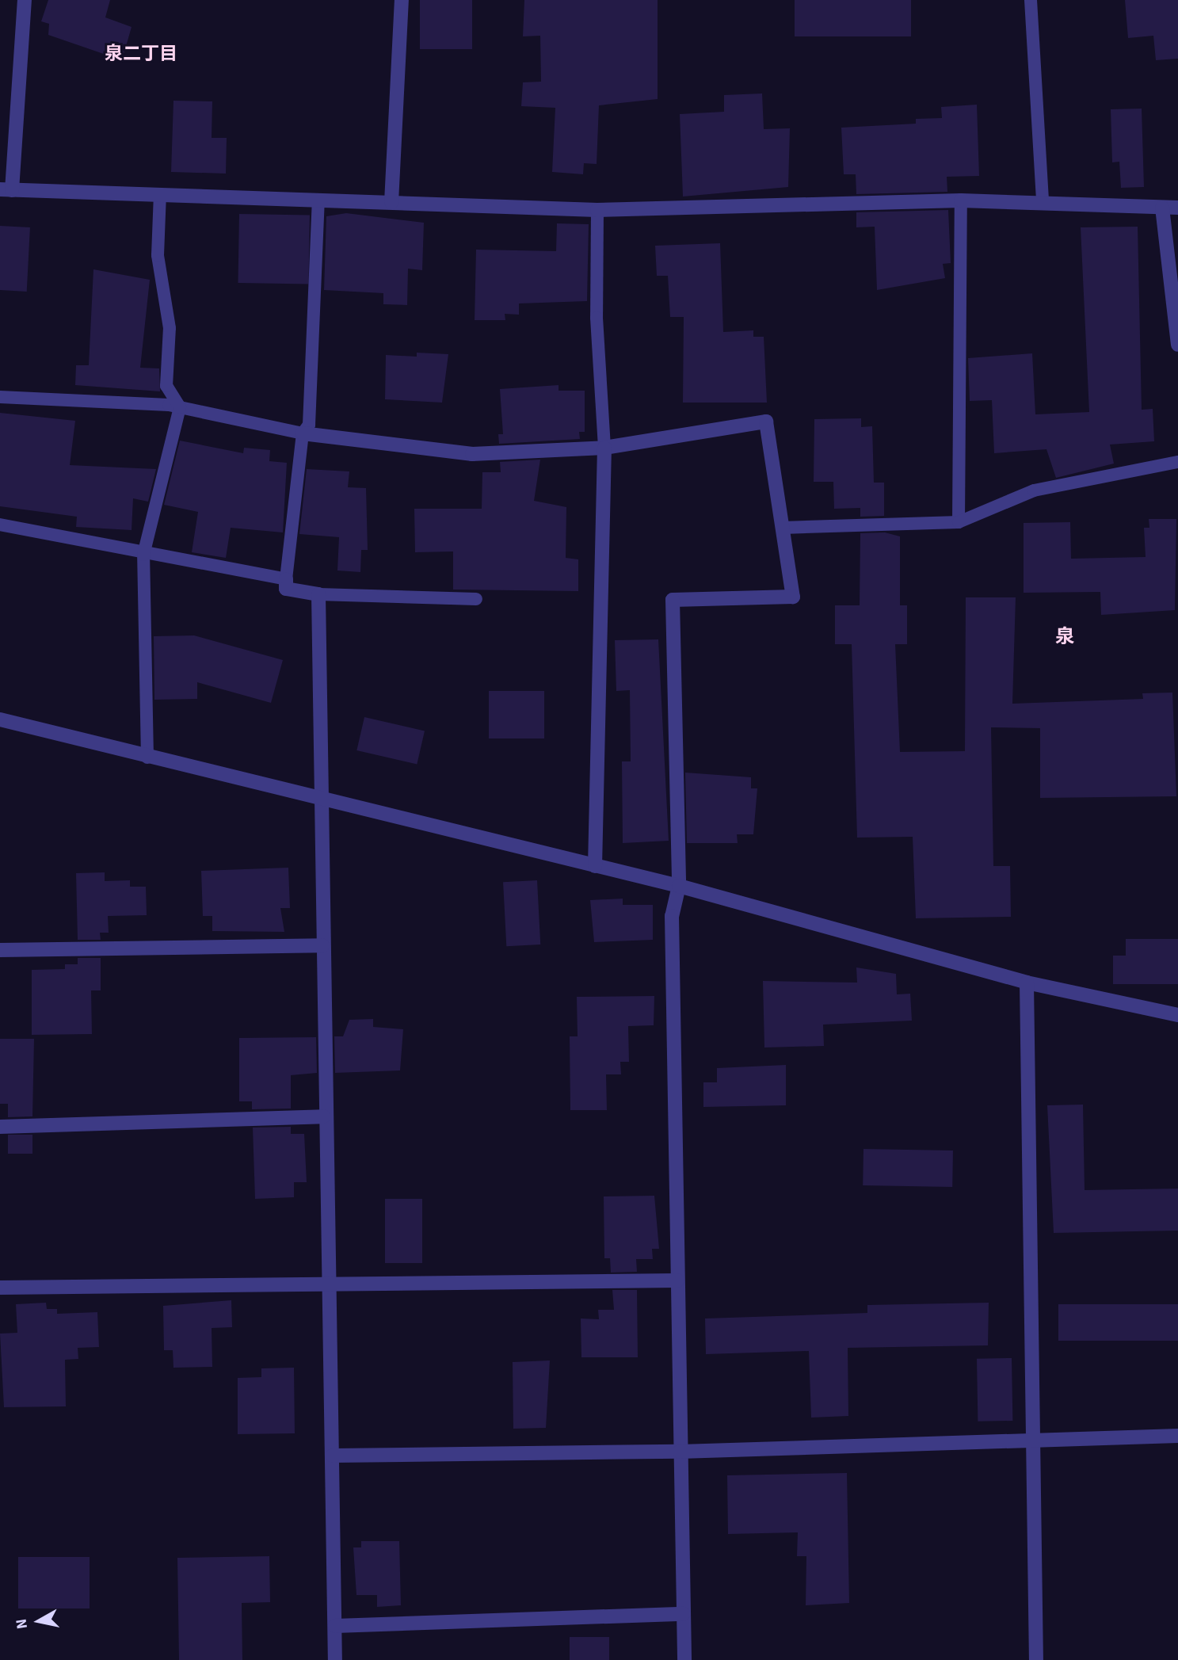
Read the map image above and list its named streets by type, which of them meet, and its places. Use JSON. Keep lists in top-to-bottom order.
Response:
{
  "districts": ["泉二丁目", "泉"],
  "north": "left"
}
